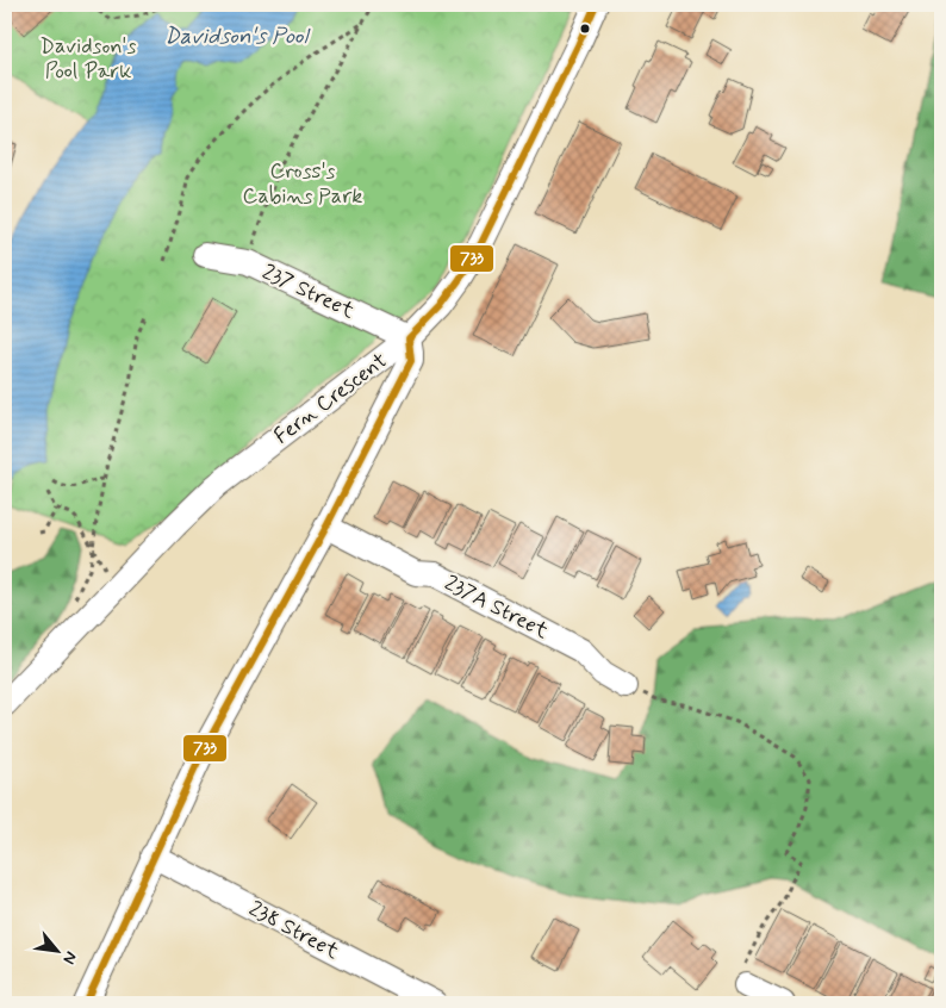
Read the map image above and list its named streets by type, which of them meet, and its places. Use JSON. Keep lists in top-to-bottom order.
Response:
{
  "streets": {
    "street": [
      "237 Street",
      "Fern Crescent",
      "237A Street",
      "238 Street"
    ]
  },
  "crossings": [
    ["237 Street", "Fern Crescent"]
  ],
  "water": ["Davidson's Pool"],
  "parks": ["Davidson's Pool Park", "Cross's Cabins Park"],
  "lines": ["transit line 733"],
  "north": "bottom right"
}
